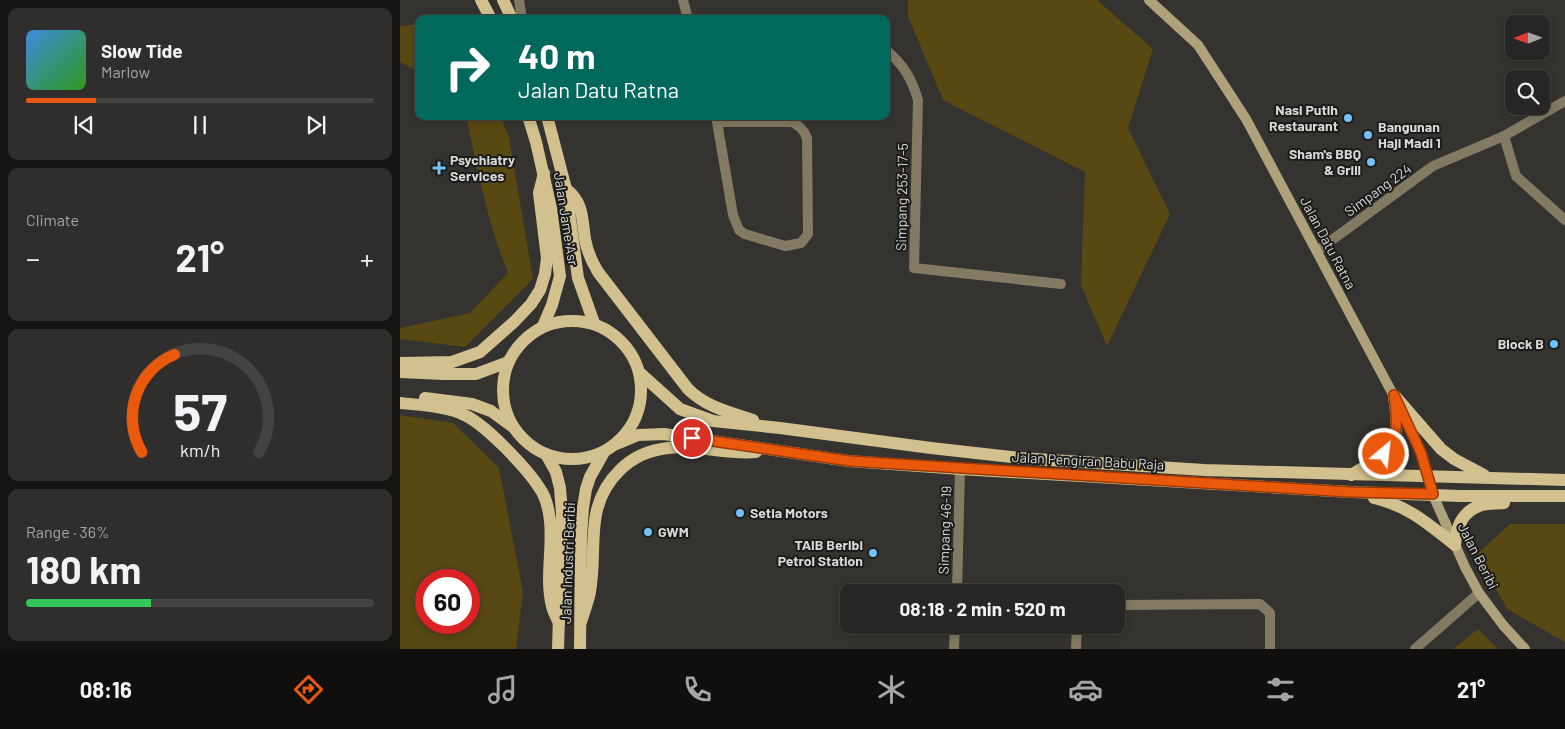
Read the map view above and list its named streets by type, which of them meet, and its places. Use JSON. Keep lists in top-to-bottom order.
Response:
{
  "streets": {
    "main road": [
      "Jalan Jame 'Asr",
      "Jalan Datu Ratna",
      "Jalan Pengiran Babu Raja",
      "Jalan Beribi",
      "Jalan Industri Beribi"
    ],
    "street": ["Simpang 224", "Simpang 253-17-5", "Simpang 46-19"]
  },
  "crossings": [
    ["Simpang 224", "Jalan Datu Ratna"],
    ["Jalan Jame 'Asr", "Jalan Pengiran Babu Raja"],
    ["Jalan Jame 'Asr", "Jalan Industri Beribi"],
    ["Jalan Datu Ratna", "Jalan Pengiran Babu Raja"],
    ["Jalan Datu Ratna", "Jalan Beribi"],
    ["Jalan Pengiran Babu Raja", "Simpang 46-19"],
    ["Jalan Pengiran Babu Raja", "Jalan Beribi"],
    ["Jalan Pengiran Babu Raja", "Jalan Industri Beribi"]
  ],
  "places": {
    "other": [
      "Nasi Putih Restaurant",
      "Bangunan Haji Madi 1",
      "Sham's BBQ & Grill",
      "Block B",
      "Setia Motors",
      "GWM",
      "TAIB Beribi Petrol Station"
    ],
    "health": ["Psychiatry Services"]
  },
  "north": "left",
  "page": {
    "turn": ["40 m", "Jalan Datu Ratna"],
    "song": ["Slow Tide", "Marlow"],
    "tile": [
      "Climate",
      ["Range · 36%", "180 km"]
    ],
    "heat": ["−", "21°", "+"],
    "limit": "60",
    "trip": "08:18 · 2 min · 520 m",
    "tabs": ["08:16", "21°"],
    "gauge": ["57", "km/h"]
  }
}
